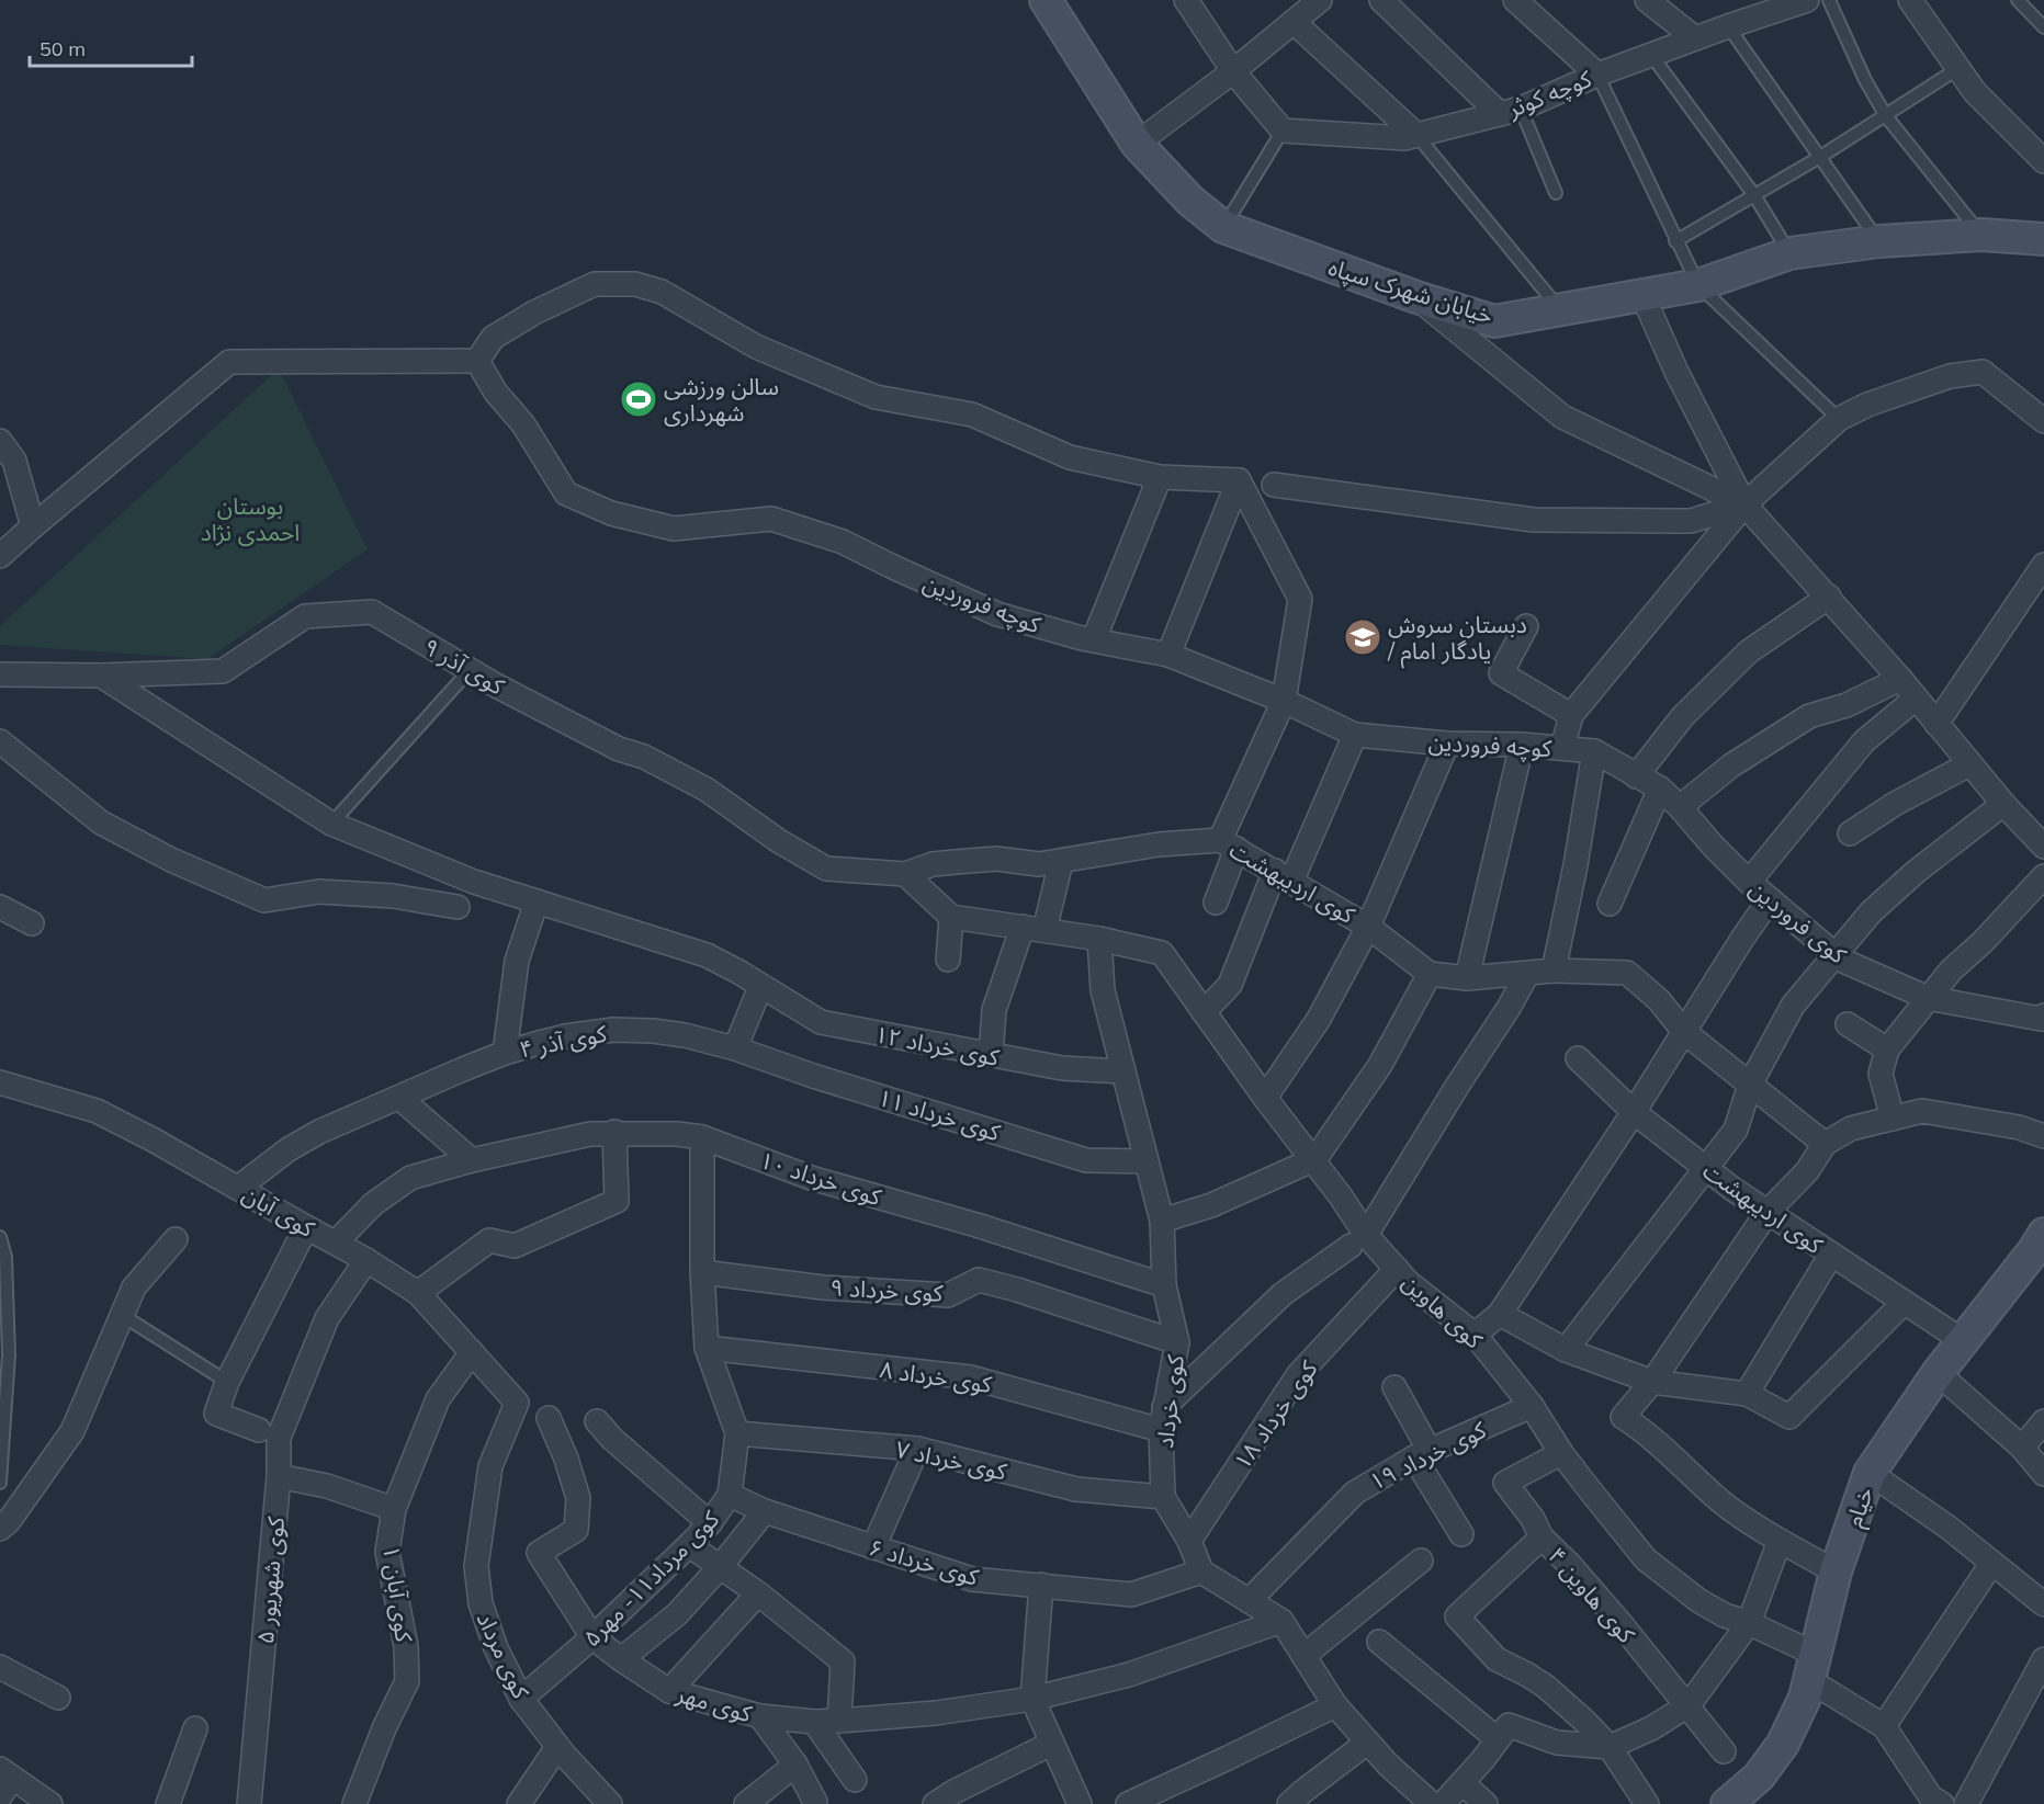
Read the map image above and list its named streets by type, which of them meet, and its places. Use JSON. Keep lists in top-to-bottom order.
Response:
{
  "streets": {
    "main road": ["خیابان شهرک سپاه", "خیام"],
    "street": [
      "کوچه کوثر",
      "کوچه فروردین",
      "کوی آذر ۹",
      "کوی اردیبهشت",
      "کوی فروردین",
      "کوی آذر ۴",
      "کوی خرداد ۱۲",
      "کوی خرداد ۱۱",
      "کوی خرداد ۱۰",
      "کوی آبان",
      "کوی خرداد ۹",
      "کوی هاوین",
      "کوی خرداد ۸",
      "کوی خرداد",
      "کوی خرداد ۱۸",
      "کوی خرداد ۱۹",
      "کوی خرداد ۷",
      "کوی خرداد ۶",
      "کوی مرداد۱۱- مهر۵",
      "کوی شهریور ۵",
      "کوی آبان ۱",
      "کوی هاوین ۴",
      "کوی مرداد",
      "کوی مهر"
    ]
  },
  "crossings": [
    ["کوچه فروردین", "کوی فروردین"],
    ["کوی آذر ۹", "کوی اردیبهشت"],
    ["کوی آذر ۹", "کوی خرداد ۱۲"],
    ["کوی اردیبهشت", "خیام"],
    ["کوی آذر ۴", "کوی خرداد ۱۱"],
    ["کوی آذر ۴", "کوی آبان"],
    ["کوی خرداد ۱۲", "کوی خرداد"],
    ["کوی خرداد ۱۱", "کوی خرداد"],
    ["کوی خرداد ۱۰", "کوی آبان"],
    ["کوی خرداد ۱۰", "کوی خرداد"],
    ["کوی آبان", "کوی شهریور ۵"],
    ["کوی آبان", "کوی آبان ۱"],
    ["کوی آبان", "کوی مرداد"],
    ["کوی خرداد ۹", "کوی خرداد"],
    ["کوی هاوین", "کوی خرداد"],
    ["کوی هاوین", "کوی خرداد ۱۸"],
    ["کوی هاوین", "کوی خرداد ۱۹"],
    ["کوی هاوین", "خیام"],
    ["کوی هاوین", "کوی هاوین ۴"],
    ["کوی خرداد ۸", "کوی خرداد"],
    ["کوی خرداد", "کوی خرداد ۱۸"],
    ["کوی خرداد", "کوی خرداد ۷"],
    ["کوی خرداد", "کوی خرداد ۶"],
    ["کوی خرداد ۷", "کوی مرداد۱۱- مهر۵"],
    ["کوی خرداد ۶", "کوی مرداد۱۱- مهر۵"],
    ["کوی مرداد۱۱- مهر۵", "کوی مرداد"],
    ["کوی مرداد۱۱- مهر۵", "کوی مهر"]
  ],
  "parks": ["بوستان احمدی نژاد"],
  "places": {
    "sports": ["سالن ورزشی شهرداری"],
    "school or university": ["دبستان سروش / یادگار امام"]
  },
  "scale_bar": "50 m"
}
